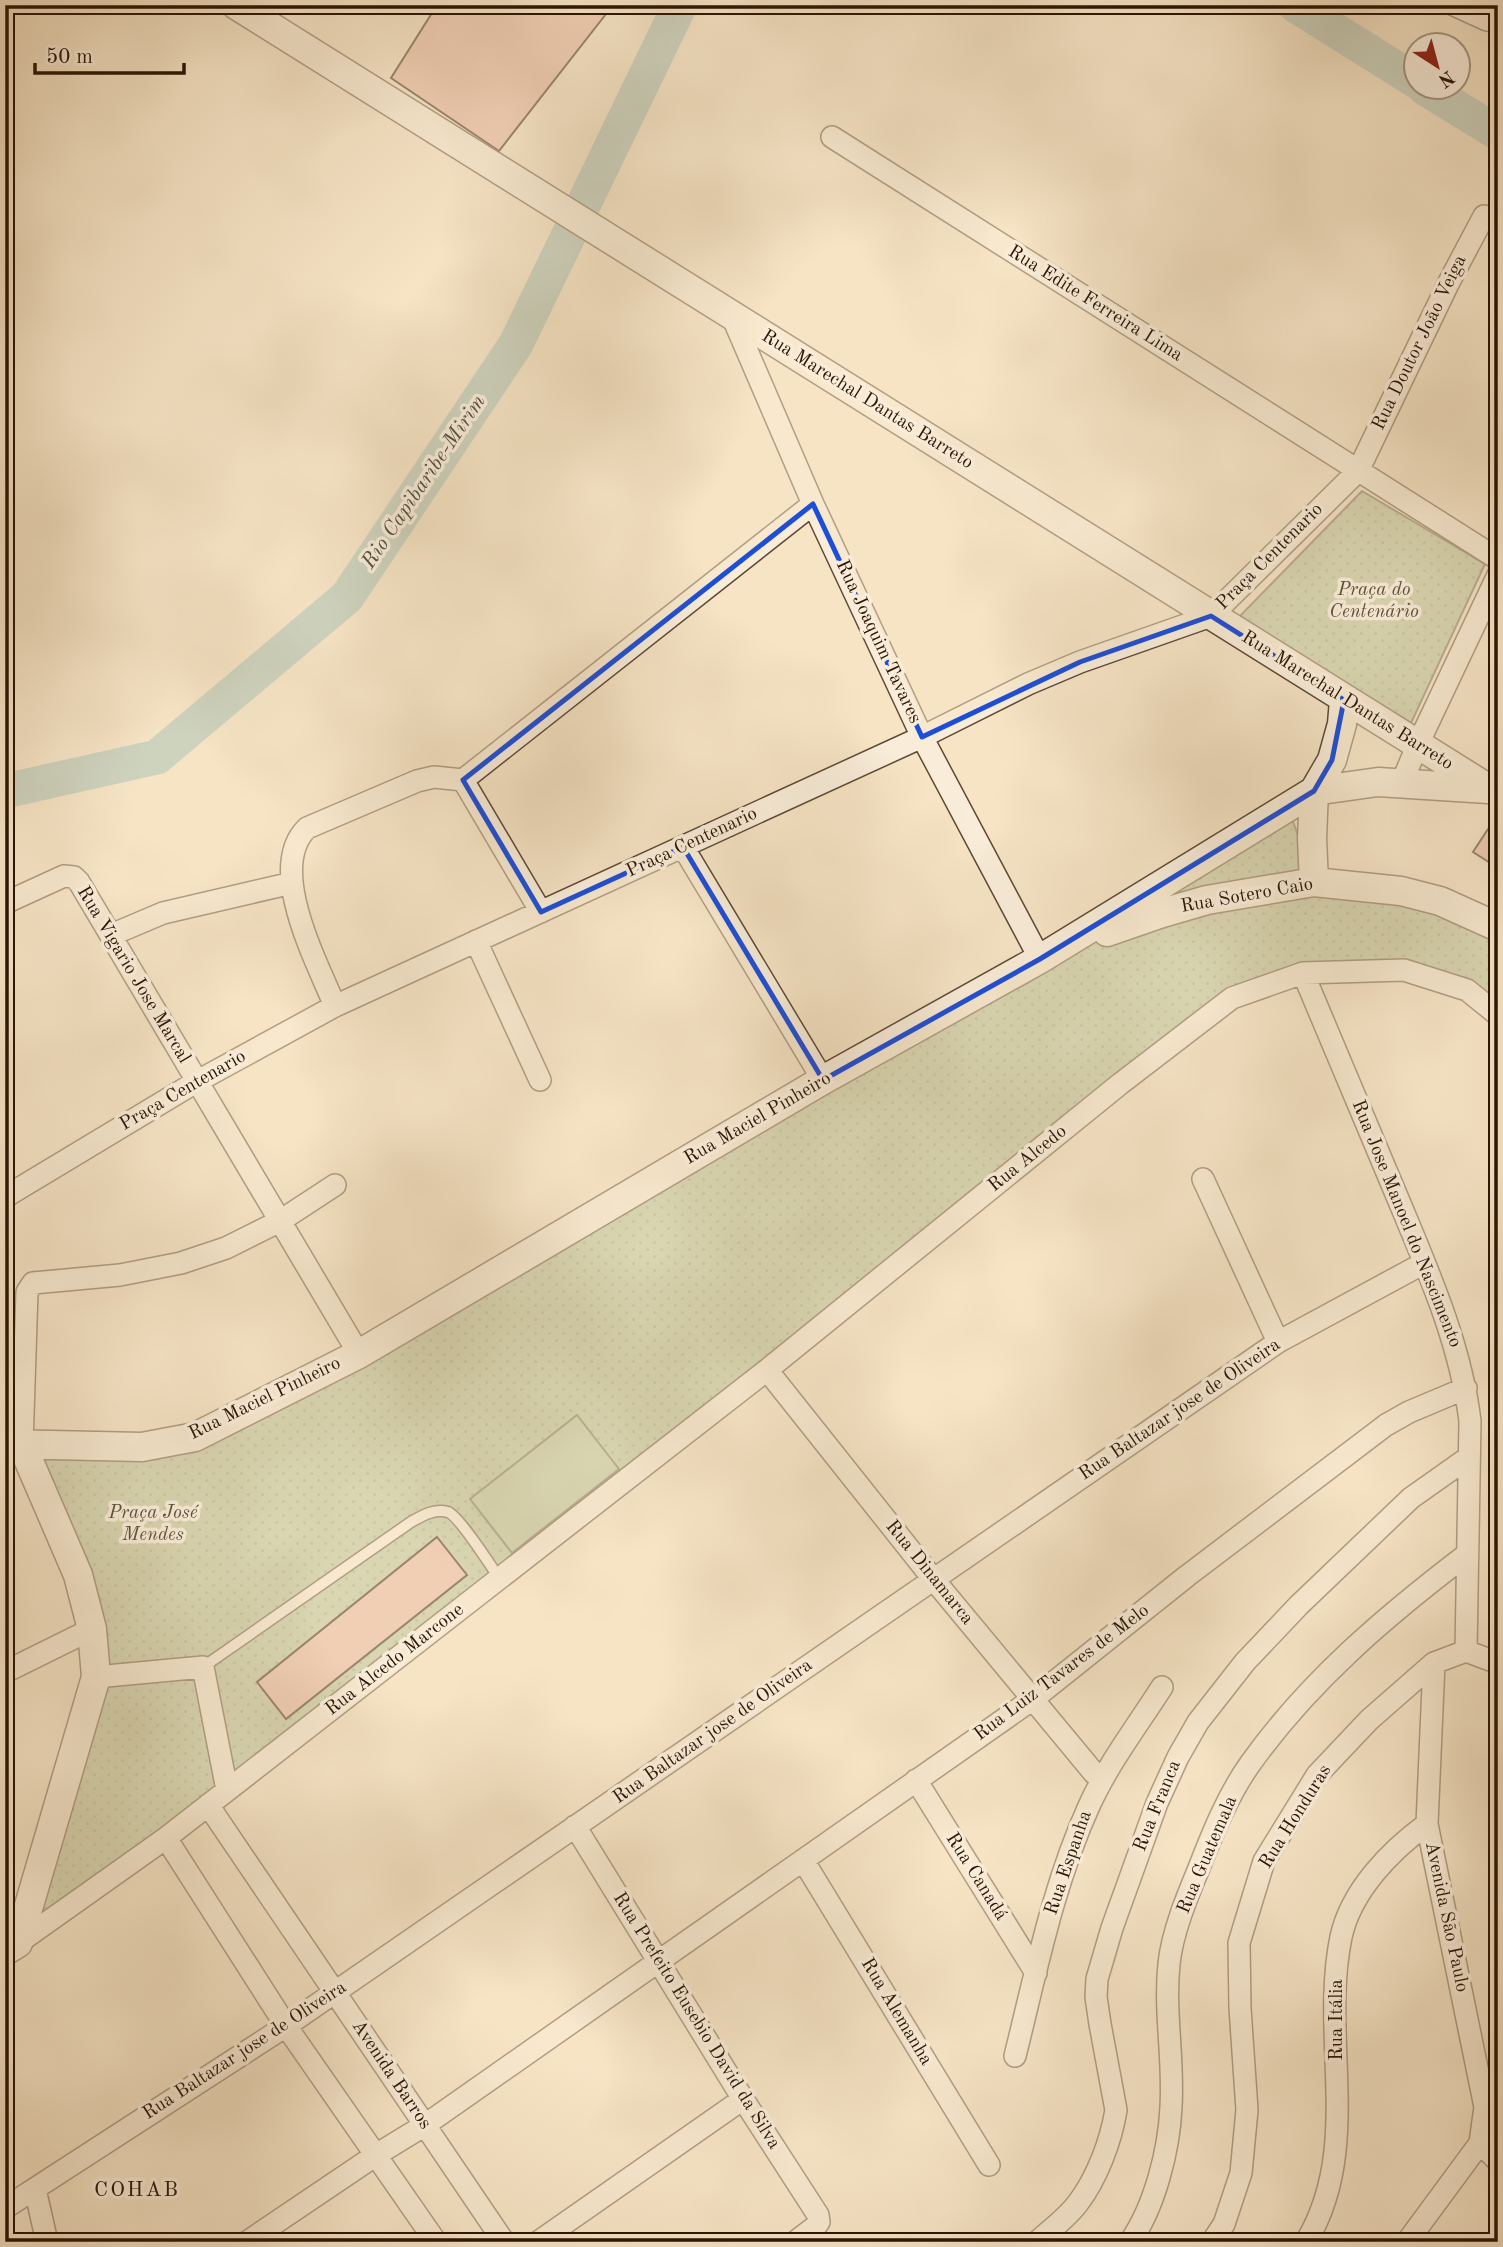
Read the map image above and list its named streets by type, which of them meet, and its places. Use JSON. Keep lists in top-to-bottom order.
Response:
{
  "streets": {
    "street": [
      "Rua Edite Ferreira Lima",
      "Rua Doutor João Veiga",
      "Rua Marechal Dantas Barreto",
      "Praça Centenario",
      "Rua Joaquim Tavares",
      "Rua Sotero Caio",
      "Rua Vigario Jose Marcal",
      "Rua Maciel Pinheiro",
      "Rua Alcedo",
      "Rua Jose Manoel do Nascimento",
      "Rua Baltazar jose de Oliveira",
      "Rua Dinamarca",
      "Rua Alcedo Marcone",
      "Rua Luiz Tavares de Melo",
      "Rua Franca",
      "Rua Honduras",
      "Rua Guatemala",
      "Rua Espanha",
      "Rua Canadá",
      "Avenida São Paulo",
      "Rua Alemanha",
      "Rua Itália",
      "Rua Prefeito Eusebio David da Silva",
      "Avenida Barros"
    ]
  },
  "crossings": [
    ["Rua Edite Ferreira Lima", "Rua Doutor João Veiga"],
    ["Rua Edite Ferreira Lima", "Praça Centenario"],
    ["Rua Doutor João Veiga", "Praça Centenario"],
    ["Rua Marechal Dantas Barreto", "Praça Centenario"],
    ["Rua Marechal Dantas Barreto", "Rua Joaquim Tavares"],
    ["Rua Marechal Dantas Barreto", "Rua Maciel Pinheiro"],
    ["Praça Centenario", "Rua Joaquim Tavares"],
    ["Praça Centenario", "Rua Vigario Jose Marcal"],
    ["Rua Joaquim Tavares", "Rua Sotero Caio"],
    ["Rua Joaquim Tavares", "Rua Maciel Pinheiro"],
    ["Rua Sotero Caio", "Rua Maciel Pinheiro"],
    ["Rua Vigario Jose Marcal", "Rua Maciel Pinheiro"],
    ["Rua Alcedo", "Rua Jose Manoel do Nascimento"],
    ["Rua Alcedo", "Rua Dinamarca"],
    ["Rua Alcedo", "Rua Alcedo Marcone"],
    ["Rua Jose Manoel do Nascimento", "Rua Baltazar jose de Oliveira"],
    ["Rua Jose Manoel do Nascimento", "Rua Luiz Tavares de Melo"],
    ["Rua Jose Manoel do Nascimento", "Rua Franca"],
    ["Rua Jose Manoel do Nascimento", "Rua Honduras"],
    ["Rua Jose Manoel do Nascimento", "Rua Guatemala"],
    ["Rua Baltazar jose de Oliveira", "Rua Dinamarca"],
    ["Rua Baltazar jose de Oliveira", "Rua Prefeito Eusebio David da Silva"],
    ["Rua Baltazar jose de Oliveira", "Avenida Barros"],
    ["Rua Dinamarca", "Rua Alcedo Marcone"],
    ["Rua Dinamarca", "Rua Luiz Tavares de Melo"],
    ["Rua Alcedo Marcone", "Avenida Barros"],
    ["Rua Luiz Tavares de Melo", "Rua Canadá"],
    ["Rua Luiz Tavares de Melo", "Rua Alemanha"],
    ["Rua Luiz Tavares de Melo", "Rua Prefeito Eusebio David da Silva"],
    ["Rua Luiz Tavares de Melo", "Avenida Barros"],
    ["Rua Honduras", "Avenida São Paulo"],
    ["Rua Espanha", "Rua Canadá"],
    ["Avenida São Paulo", "Rua Itália"]
  ],
  "districts": ["COHAB"],
  "water": ["Rio Capibaribe-Mirim"],
  "parks": ["Praça do Centenário", "Praça José Mendes"],
  "scale_bar": "50 m",
  "north": "bottom right"
}
